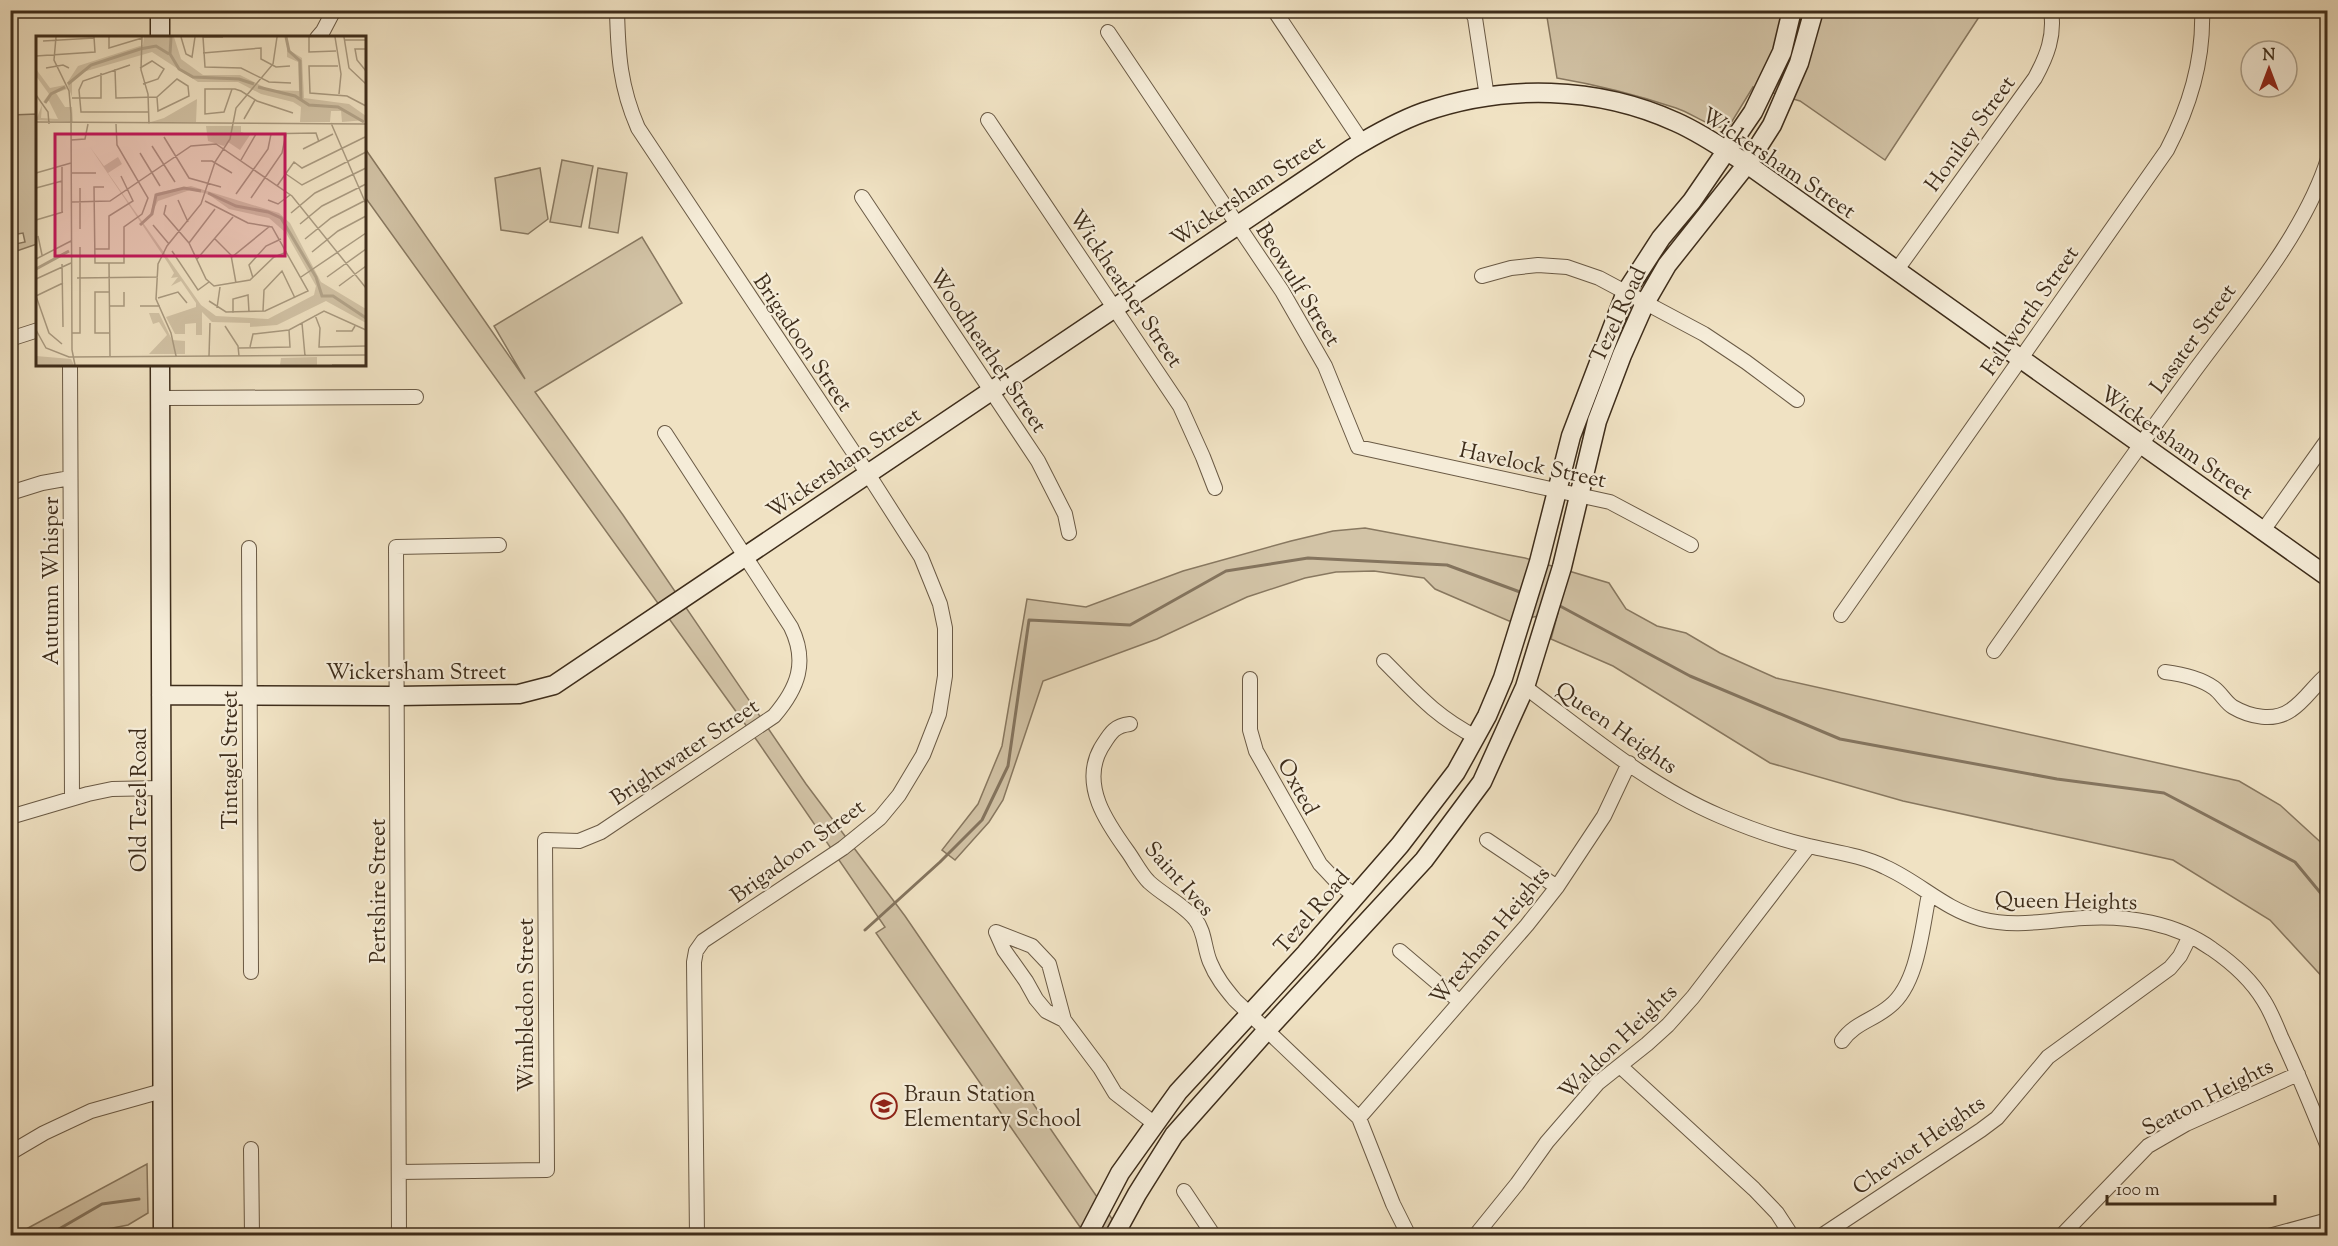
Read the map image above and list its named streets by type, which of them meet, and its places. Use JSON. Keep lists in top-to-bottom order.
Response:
{
  "streets": {
    "street": [
      "Honiley Street",
      "Wickersham Street",
      "Beowulf Street",
      "Wickheather Street",
      "Fallworth Street",
      "Tezel Road",
      "Lasater Street",
      "Brigadoon Street",
      "Woodheather Street",
      "Havelock Street",
      "Autumn Whisper",
      "Queen Heights",
      "Brightwater Street",
      "Tintagel Street",
      "Oxted",
      "Old Tezel Road",
      "Saint Ives",
      "Pertshire Street",
      "Wrexham Heights",
      "Wimbledon Street",
      "Waldon Heights",
      "Seaton Heights",
      "Cheviot Heights"
    ]
  },
  "crossings": [
    ["Honiley Street", "Wickersham Street"],
    ["Wickersham Street", "Beowulf Street"],
    ["Wickersham Street", "Wickheather Street"],
    ["Wickersham Street", "Fallworth Street"],
    ["Wickersham Street", "Tezel Road"],
    ["Wickersham Street", "Lasater Street"],
    ["Wickersham Street", "Brigadoon Street"],
    ["Wickersham Street", "Woodheather Street"],
    ["Wickersham Street", "Brightwater Street"],
    ["Wickersham Street", "Tintagel Street"],
    ["Wickersham Street", "Old Tezel Road"],
    ["Wickersham Street", "Pertshire Street"],
    ["Beowulf Street", "Havelock Street"],
    ["Tezel Road", "Havelock Street"],
    ["Tezel Road", "Queen Heights"],
    ["Tezel Road", "Oxted"],
    ["Tezel Road", "Saint Ives"],
    ["Queen Heights", "Wrexham Heights"],
    ["Queen Heights", "Waldon Heights"],
    ["Queen Heights", "Seaton Heights"],
    ["Queen Heights", "Cheviot Heights"],
    ["Brightwater Street", "Wimbledon Street"],
    ["Saint Ives", "Wrexham Heights"],
    ["Pertshire Street", "Wimbledon Street"]
  ],
  "places": {
    "school or university": ["Braun Station Elementary School"]
  },
  "scale_bar": "100 m",
  "north": "top"
}
